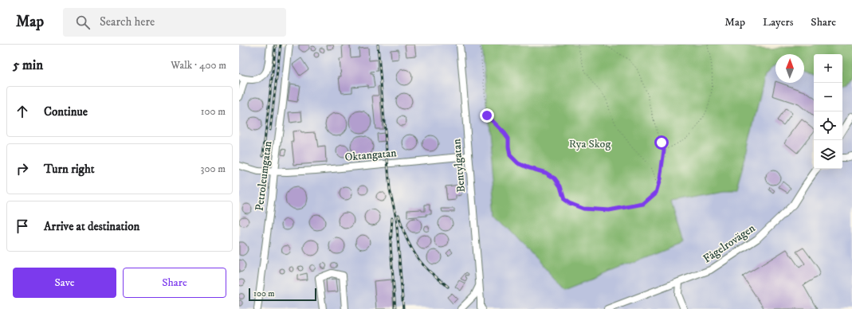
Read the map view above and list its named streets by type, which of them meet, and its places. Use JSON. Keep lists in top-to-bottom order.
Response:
{
  "streets": {
    "lane": [
      "Oktangatan",
      "Bentylgatan",
      "Petroleumgatan",
      "Fågelrovägen"
    ]
  },
  "crossings": [
    ["Oktangatan", "Bentylgatan"],
    ["Oktangatan", "Petroleumgatan"]
  ],
  "parks": ["Rya Skog"],
  "scale_bar": "100 m",
  "north": "top",
  "page": {
    "header": "Map",
    "search": "Search here",
    "nav": ["Map", "Layers", "Share"],
    "heading": ["5 min", "Walk · 400 m"],
    "map_buttons": ["+", "−"],
    "list": [
      ["Continue", "100 m"],
      ["Turn right", "300 m"],
      "Arrive at destination"
    ],
    "buttons": ["Save", "Share"],
    "scale": "100 m"
  }
}
